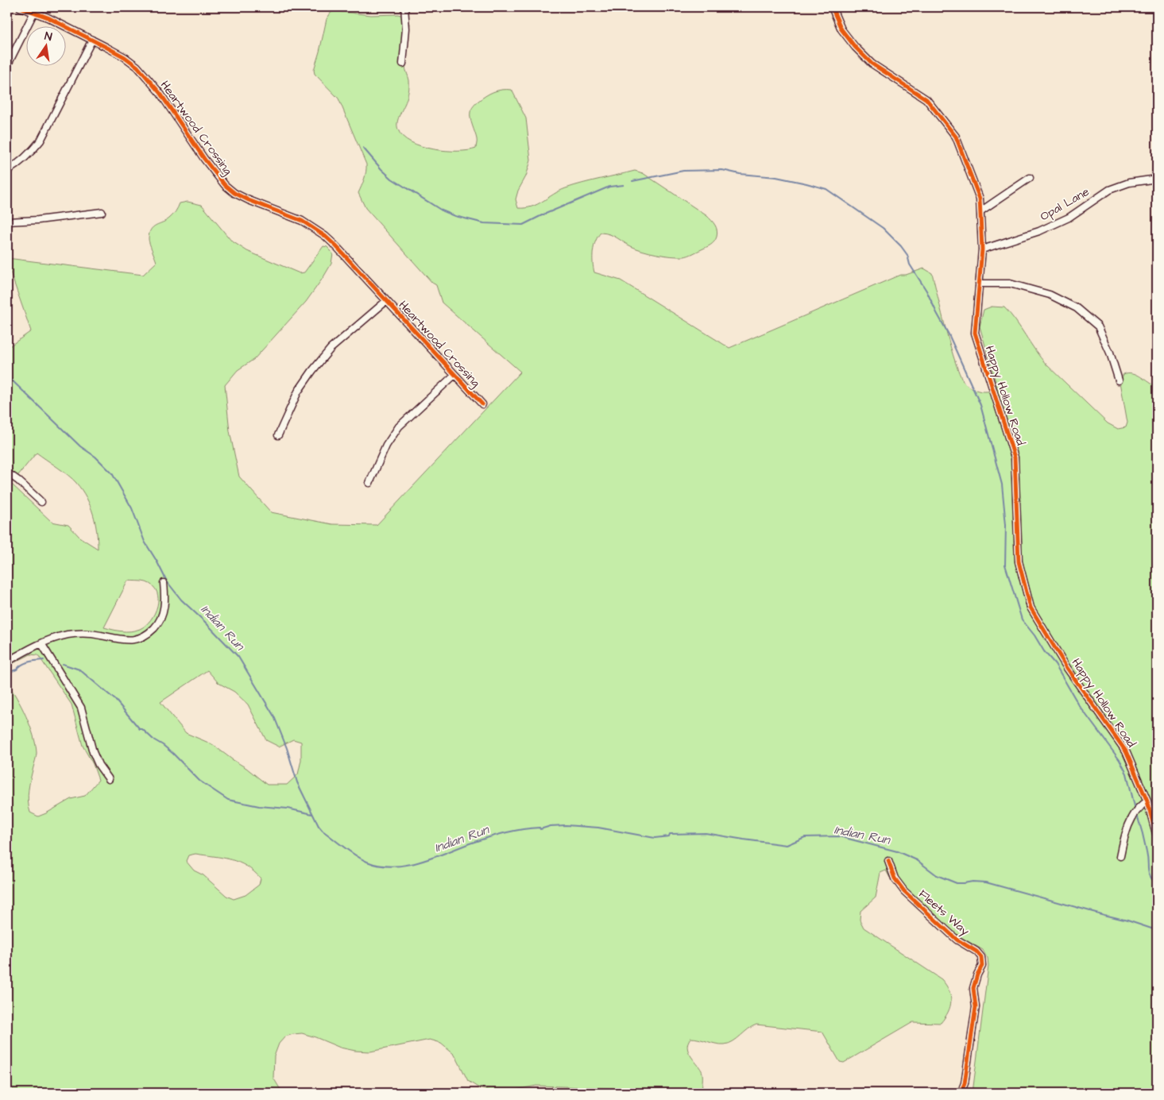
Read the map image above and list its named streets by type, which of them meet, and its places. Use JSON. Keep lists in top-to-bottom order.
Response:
{
  "streets": {
    "street": [
      "Heartwood Crossing",
      "Opal Lane",
      "Happy Hollow Road",
      "Fleets Way"
    ]
  },
  "crossings": [
    ["Opal Lane", "Happy Hollow Road"]
  ],
  "water": ["Indian Run"],
  "north": "top"
}
